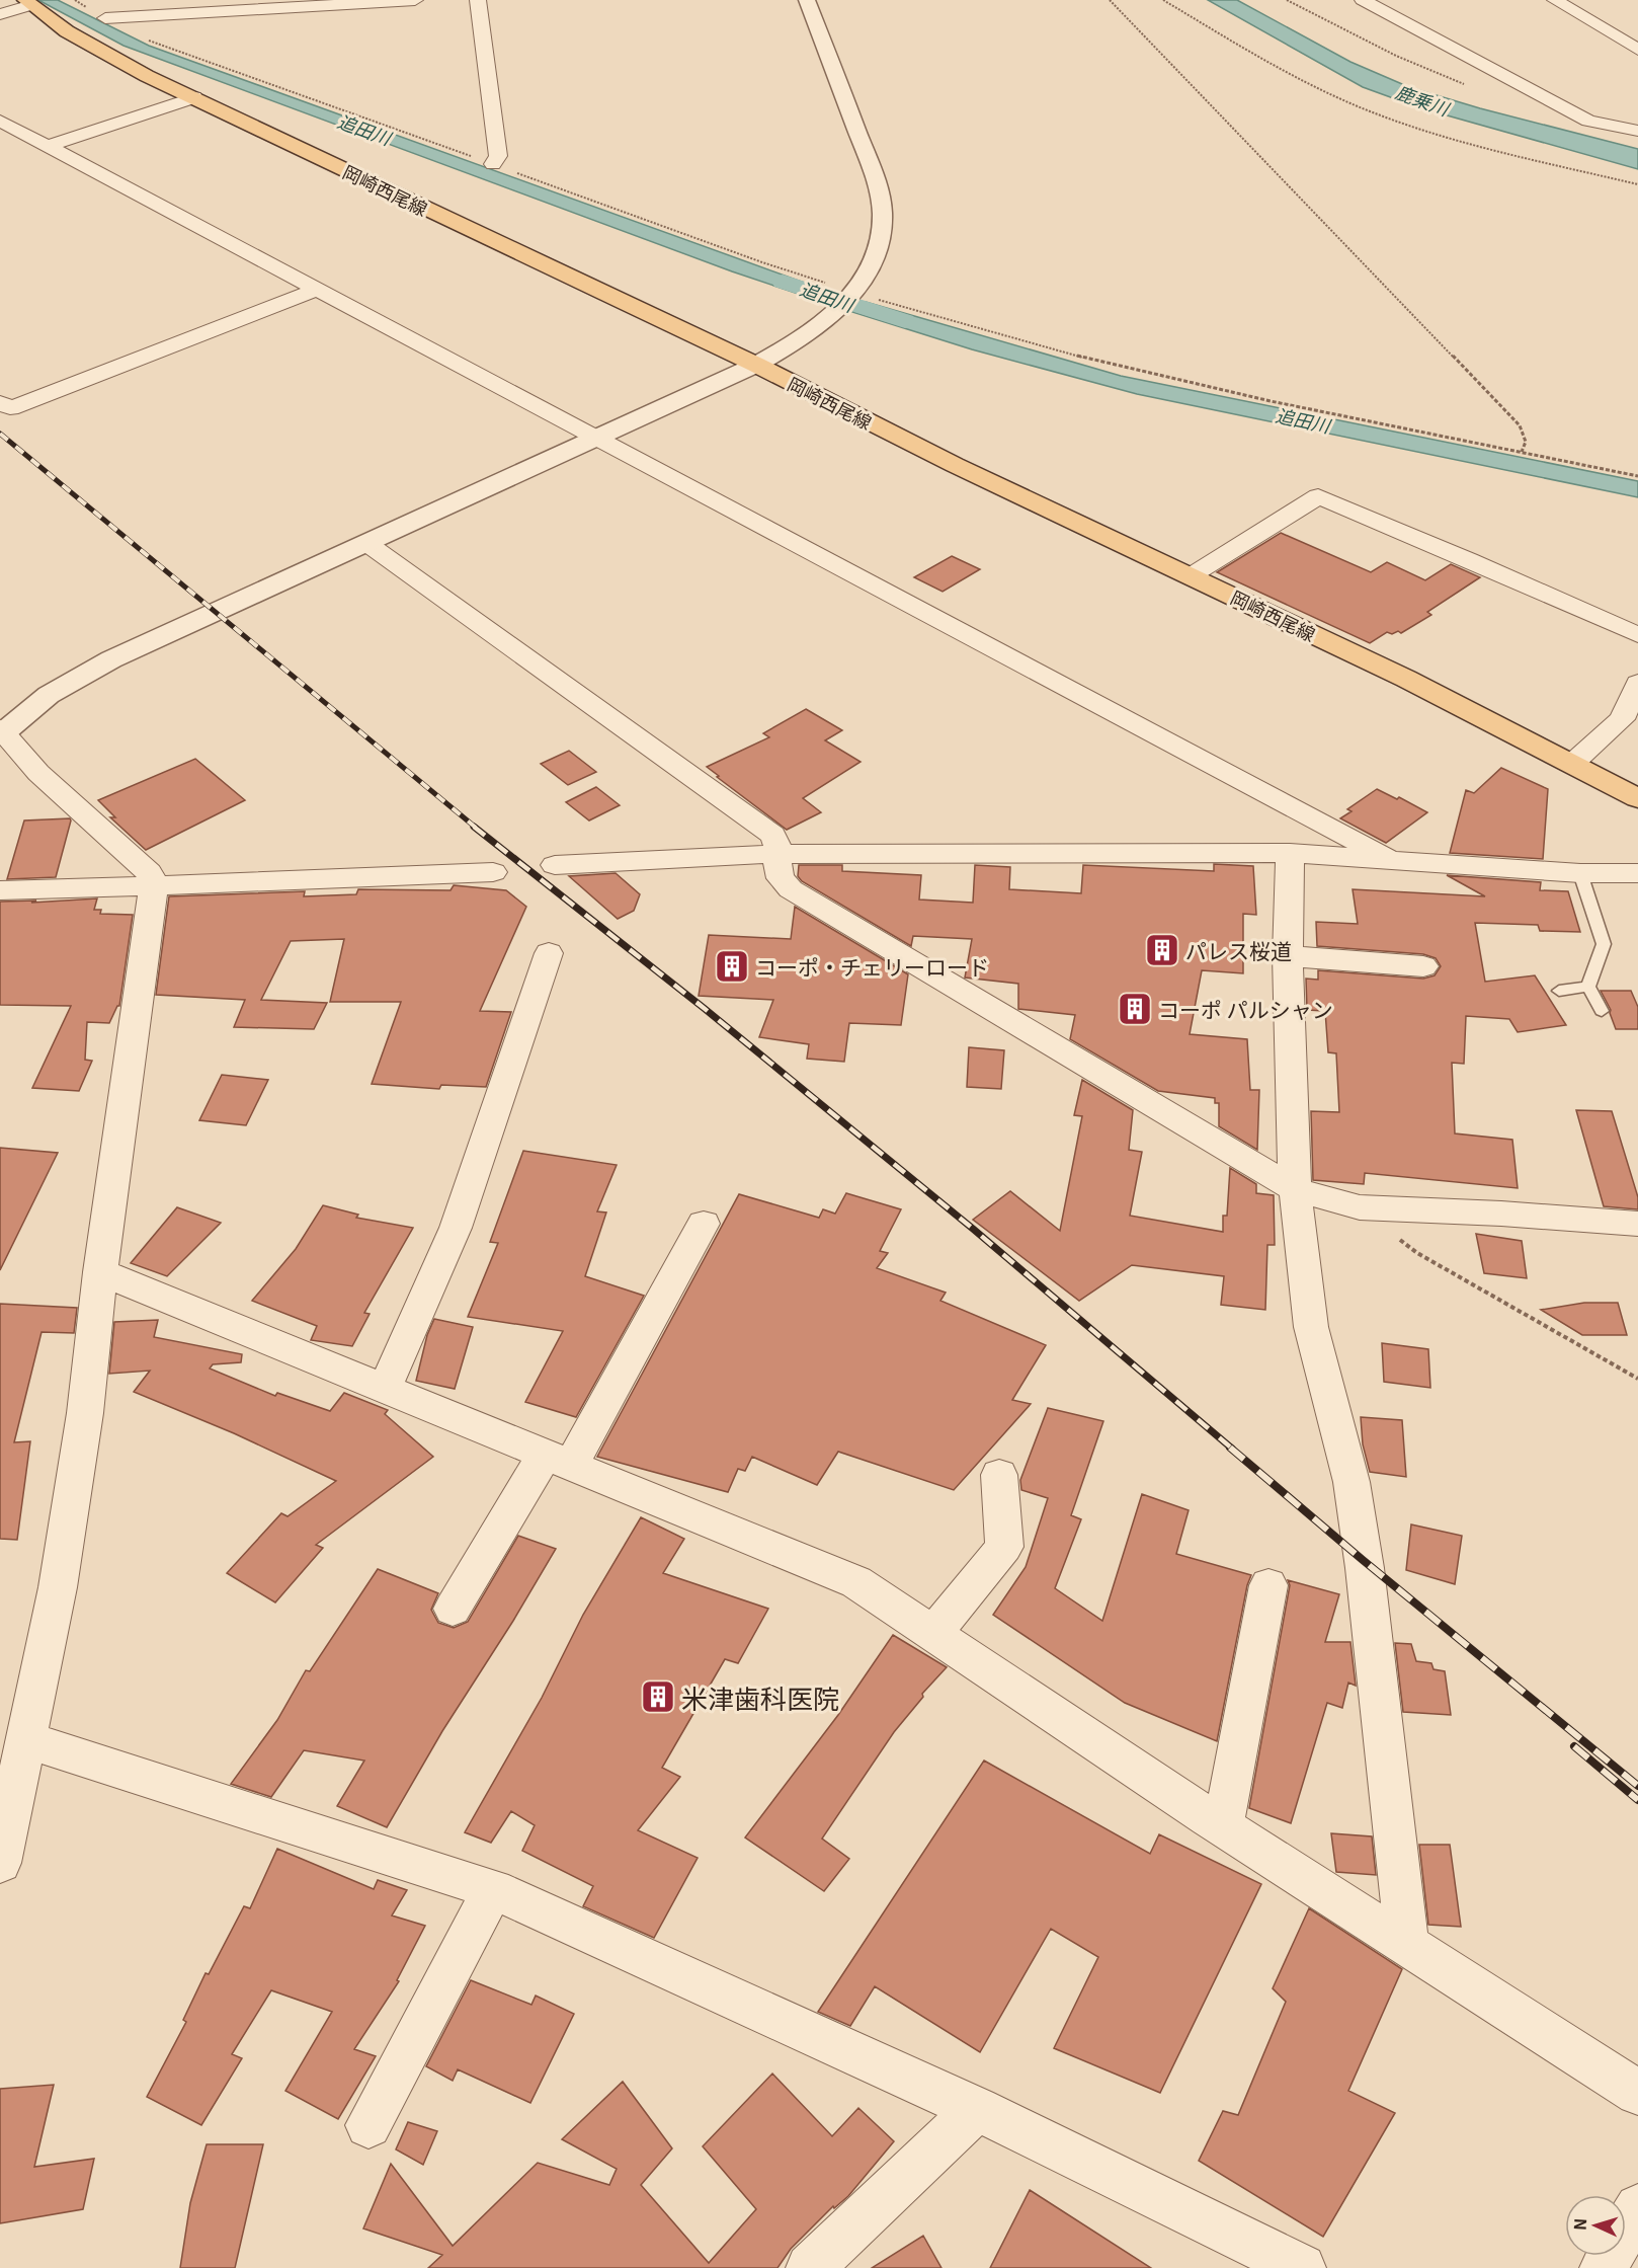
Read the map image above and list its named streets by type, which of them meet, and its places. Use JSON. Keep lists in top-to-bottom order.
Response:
{
  "streets": {
    "main road": ["岡崎西尾線"]
  },
  "water": ["鹿乗川", "追田川"],
  "places": {
    "building": [
      "パレス桜道",
      "コーポ・チェリーロード",
      "コーポ パルシャン",
      "米津歯科医院"
    ]
  },
  "north": "left"
}
